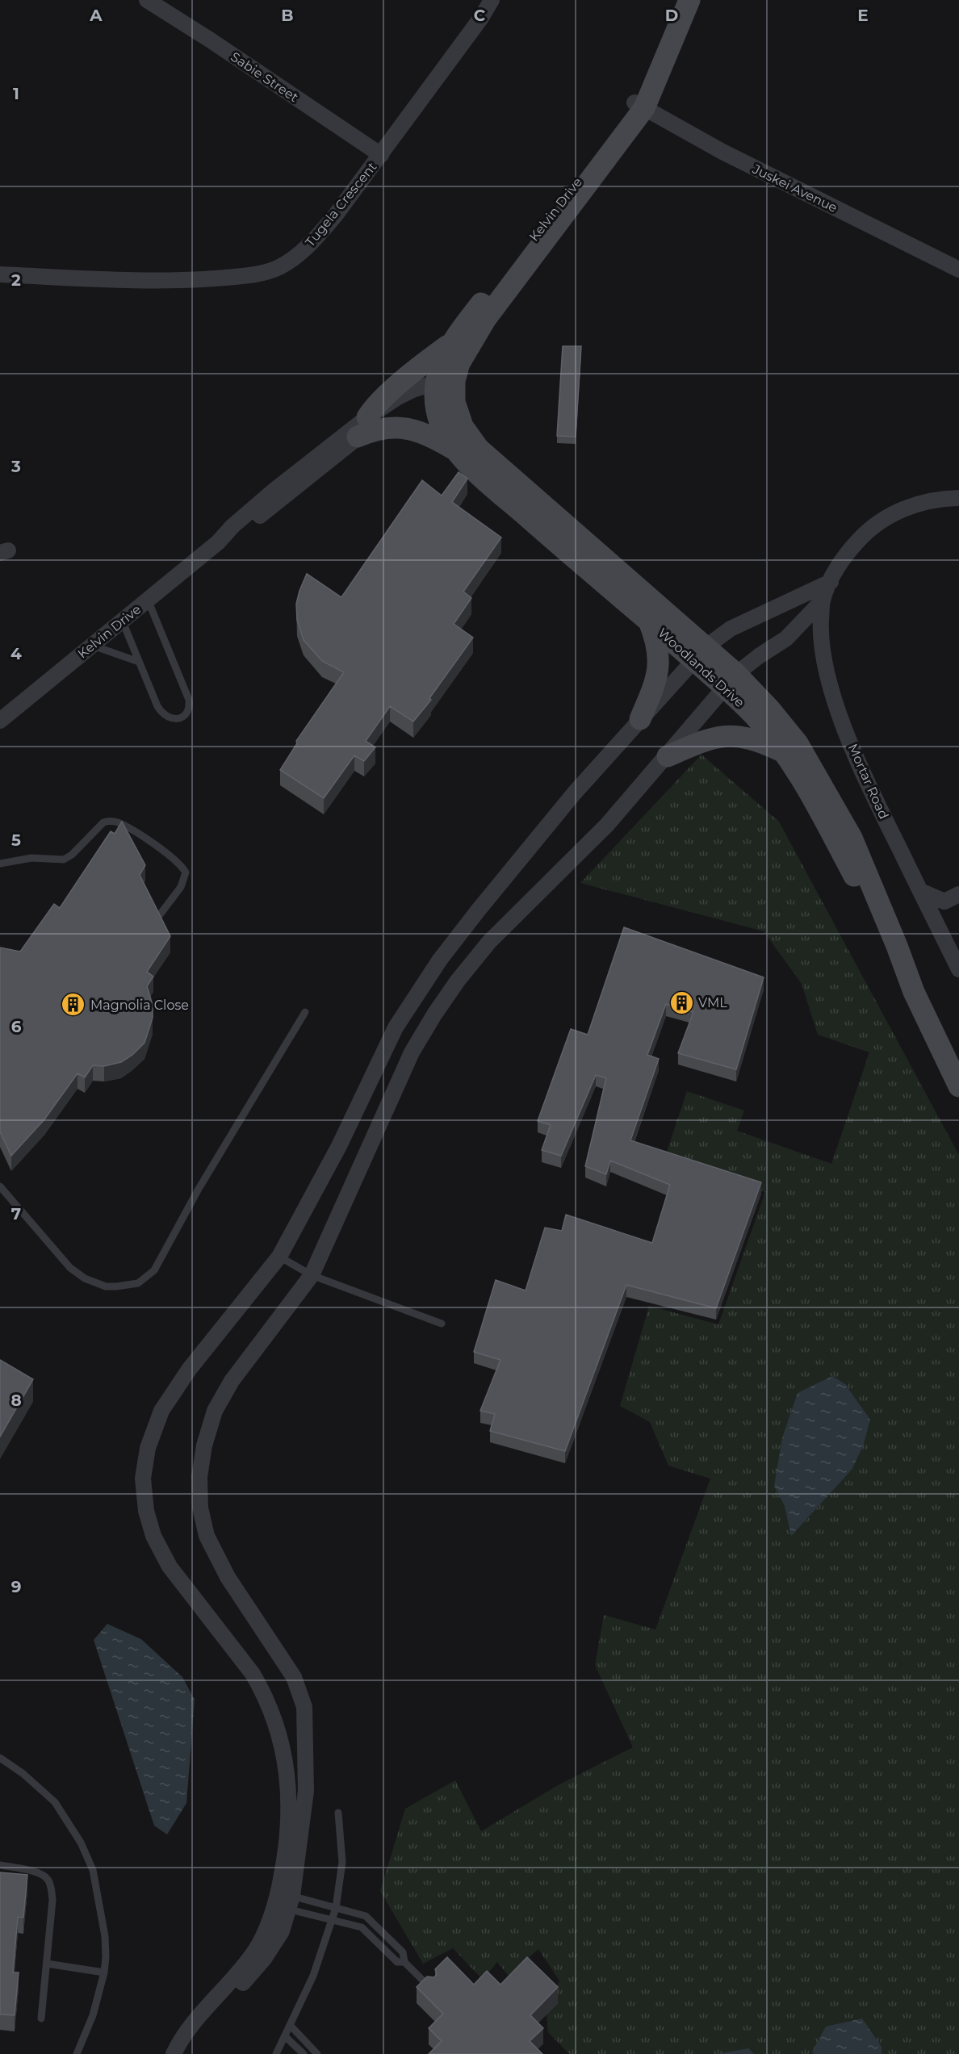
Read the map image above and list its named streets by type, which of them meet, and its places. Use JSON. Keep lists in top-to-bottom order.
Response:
{
  "streets": {
    "main road": ["Kelvin Drive", "Woodlands Drive"],
    "street": [
      "Sabie Street",
      "Juskei Avenue",
      "Tugela Crescent",
      "Mortar Road"
    ]
  },
  "crossings": [
    ["Sabie Street", "Tugela Crescent"],
    ["Juskei Avenue", "Kelvin Drive"],
    ["Kelvin Drive", "Woodlands Drive"]
  ],
  "places": {
    "building": ["VML", "Magnolia Close"]
  },
  "grid": {
    "columns": [
      "A",
      "B",
      "C",
      "D",
      "E"
    ],
    "rows": [
      "1",
      "2",
      "3",
      "4",
      "5",
      "6",
      "7",
      "8",
      "9"
    ]
  }
}
